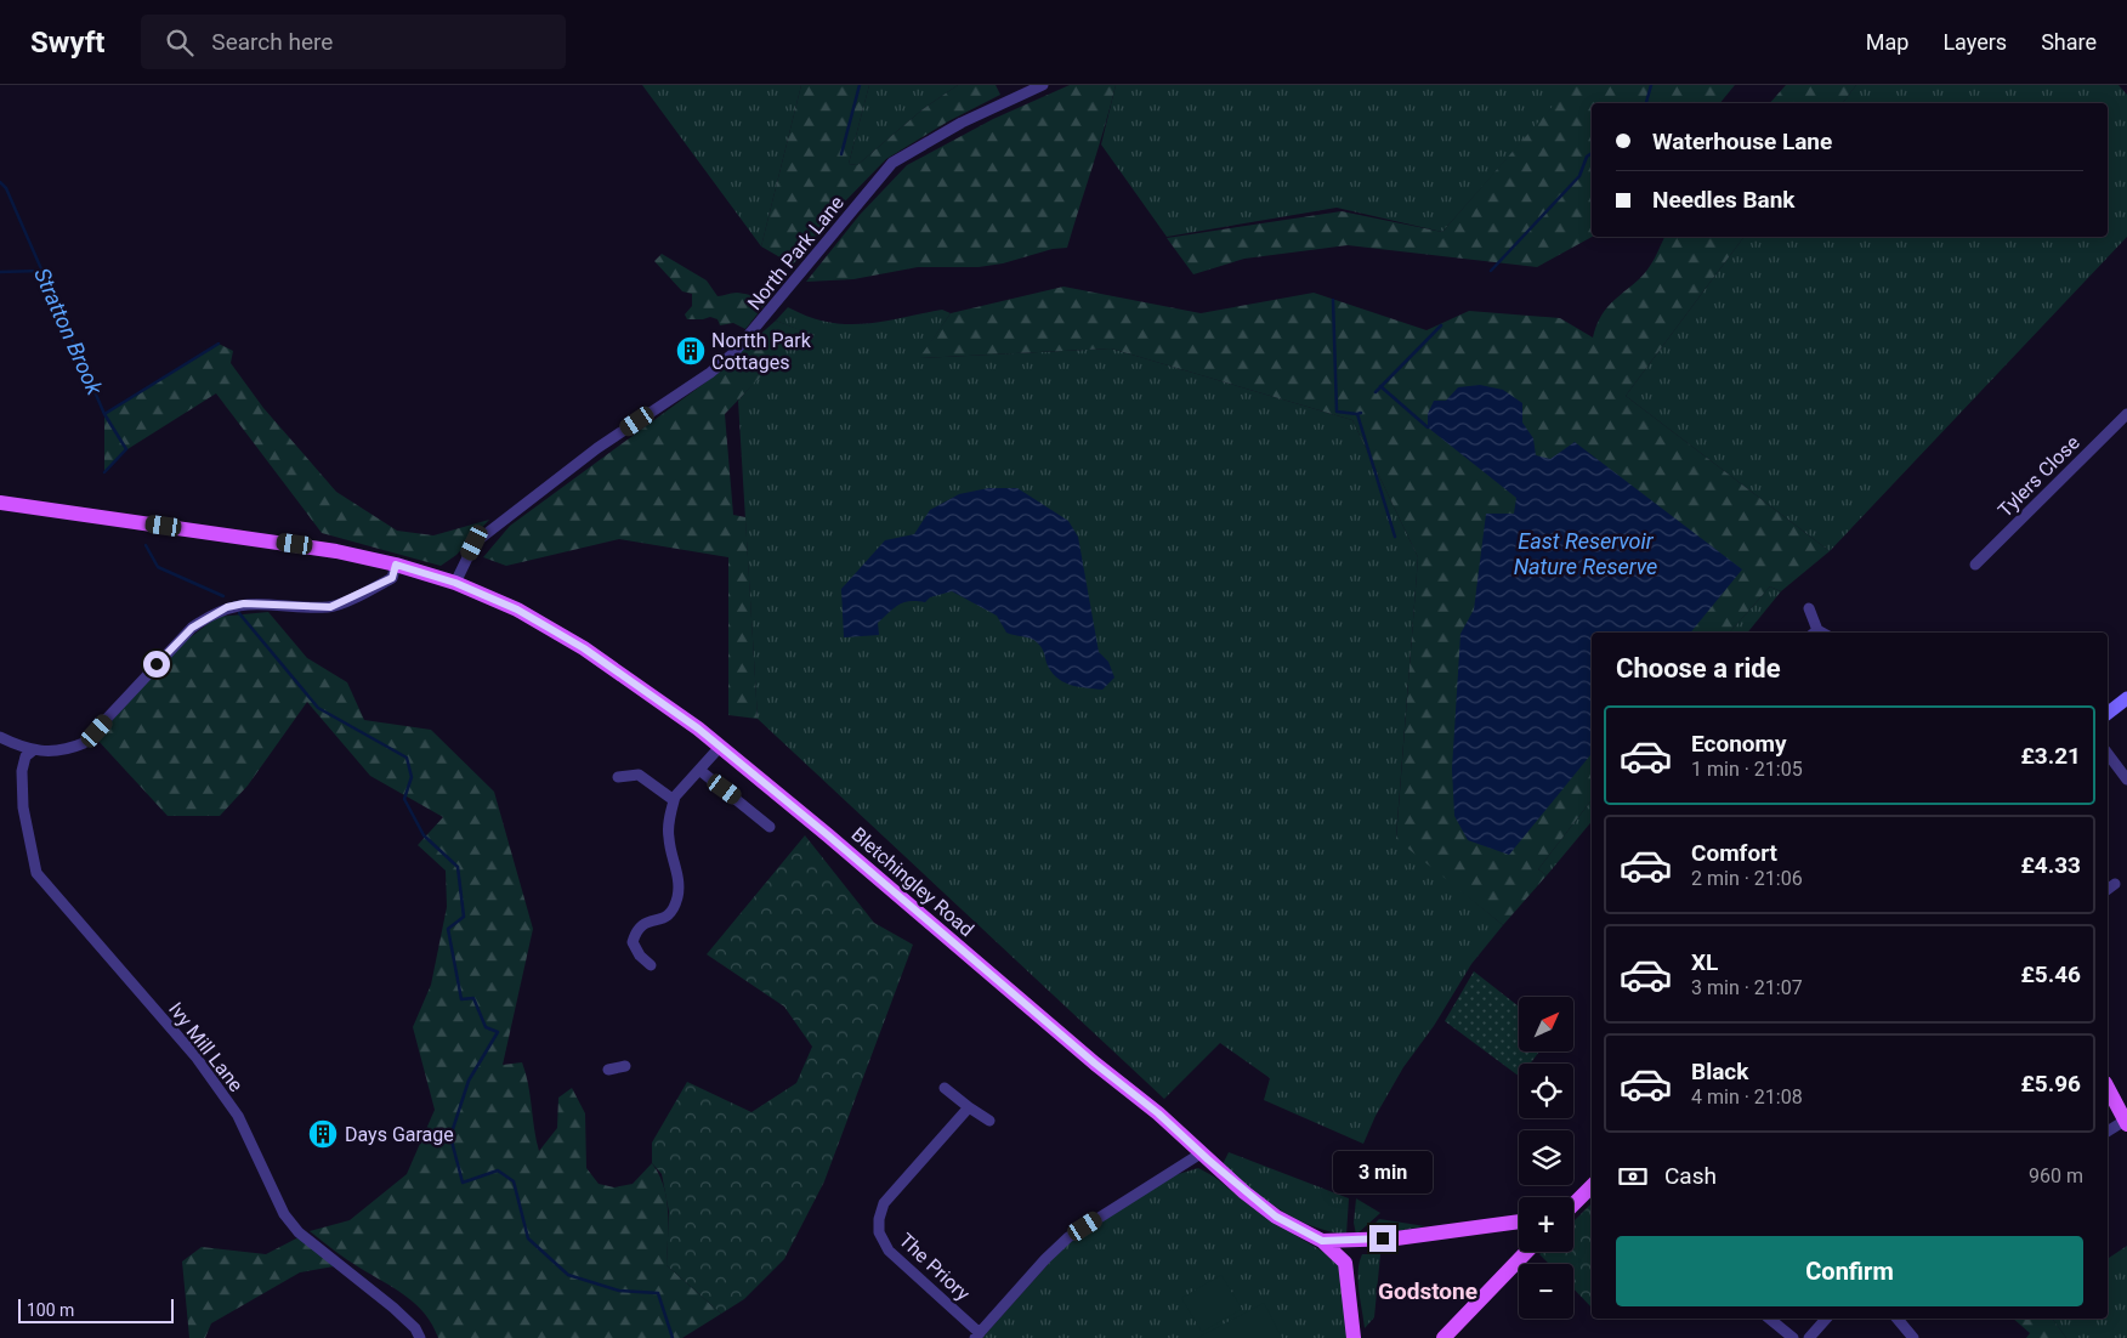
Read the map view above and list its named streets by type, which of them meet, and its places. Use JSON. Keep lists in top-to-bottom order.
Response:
{
  "streets": {
    "main road": ["Bletchingley Road"],
    "street": [
      "North Park Lane",
      "Tylers Close",
      "Ivy Mill Lane",
      "The Priory"
    ]
  },
  "crossings": [
    ["North Park Lane", "Bletchingley Road"]
  ],
  "districts": ["Godstone"],
  "water": ["Stratton Brook", "East Reservoir Nature Reserve"],
  "places": {
    "building": ["Nortth Park Cottages", "Days Garage"]
  },
  "scale_bar": "100 m",
  "north": "top right",
  "page": {
    "header": "Swyft",
    "search": "Search here",
    "nav": ["Map", "Layers", "Share"],
    "banner": ["Waterhouse Lane", "Needles Bank"],
    "heading": "Choose a ride",
    "list": [
      {
        "name": "Economy",
        "note": "1 min · 21:05",
        "value": "£3.21"
      },
      {
        "name": "Comfort",
        "note": "2 min · 21:06",
        "value": "£4.33"
      },
      {
        "name": "XL",
        "note": "3 min · 21:07",
        "value": "£5.46"
      },
      {
        "name": "Black",
        "note": "4 min · 21:08",
        "value": "£5.96"
      }
    ],
    "map_buttons": ["+", "−"],
    "pay": ["Cash", "960 m"],
    "bubble": "3 min",
    "buttons": "Confirm",
    "scale": "100 m"
  }
}
